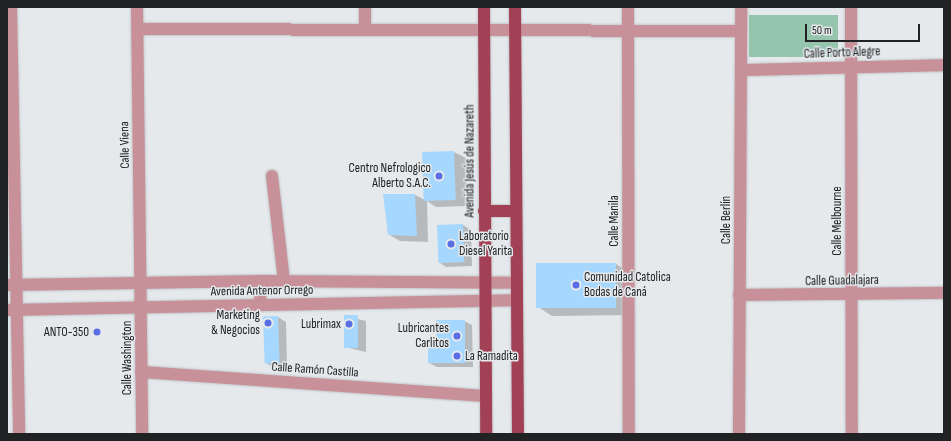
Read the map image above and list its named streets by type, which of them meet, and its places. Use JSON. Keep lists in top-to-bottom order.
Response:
{
  "streets": {
    "main road": ["Avenida Jesús de Nazareth"],
    "street": [
      "Calle Porto Alegre",
      "Calle Viena",
      "Calle Berlín",
      "Calle Manila",
      "Calle Melbourne",
      "Calle Guadalajara",
      "Avenida Antenor Orrego",
      "Calle Washington",
      "Calle Ramón Castilla"
    ]
  },
  "crossings": [
    ["Calle Porto Alegre", "Calle Berlín"],
    ["Calle Porto Alegre", "Calle Melbourne"],
    ["Calle Viena", "Avenida Antenor Orrego"],
    ["Calle Viena", "Calle Washington"],
    ["Avenida Jesús de Nazareth", "Avenida Antenor Orrego"],
    ["Avenida Jesús de Nazareth", "Calle Ramón Castilla"],
    ["Calle Berlín", "Calle Guadalajara"],
    ["Calle Melbourne", "Calle Guadalajara"],
    ["Avenida Antenor Orrego", "Calle Washington"],
    ["Calle Washington", "Calle Ramón Castilla"]
  ],
  "places": [
    "Centro Nefrologico Alberto S.A.C.",
    "Laboratorio Diesel Yarita",
    "Comunidad Catolica Bodas de Caná",
    "Marketing & Negocios",
    "Lubrimax",
    "ANTO-350",
    "Lubricantes Carlitos",
    "La Ramadita"
  ],
  "scale_bar": "50 m"
}
